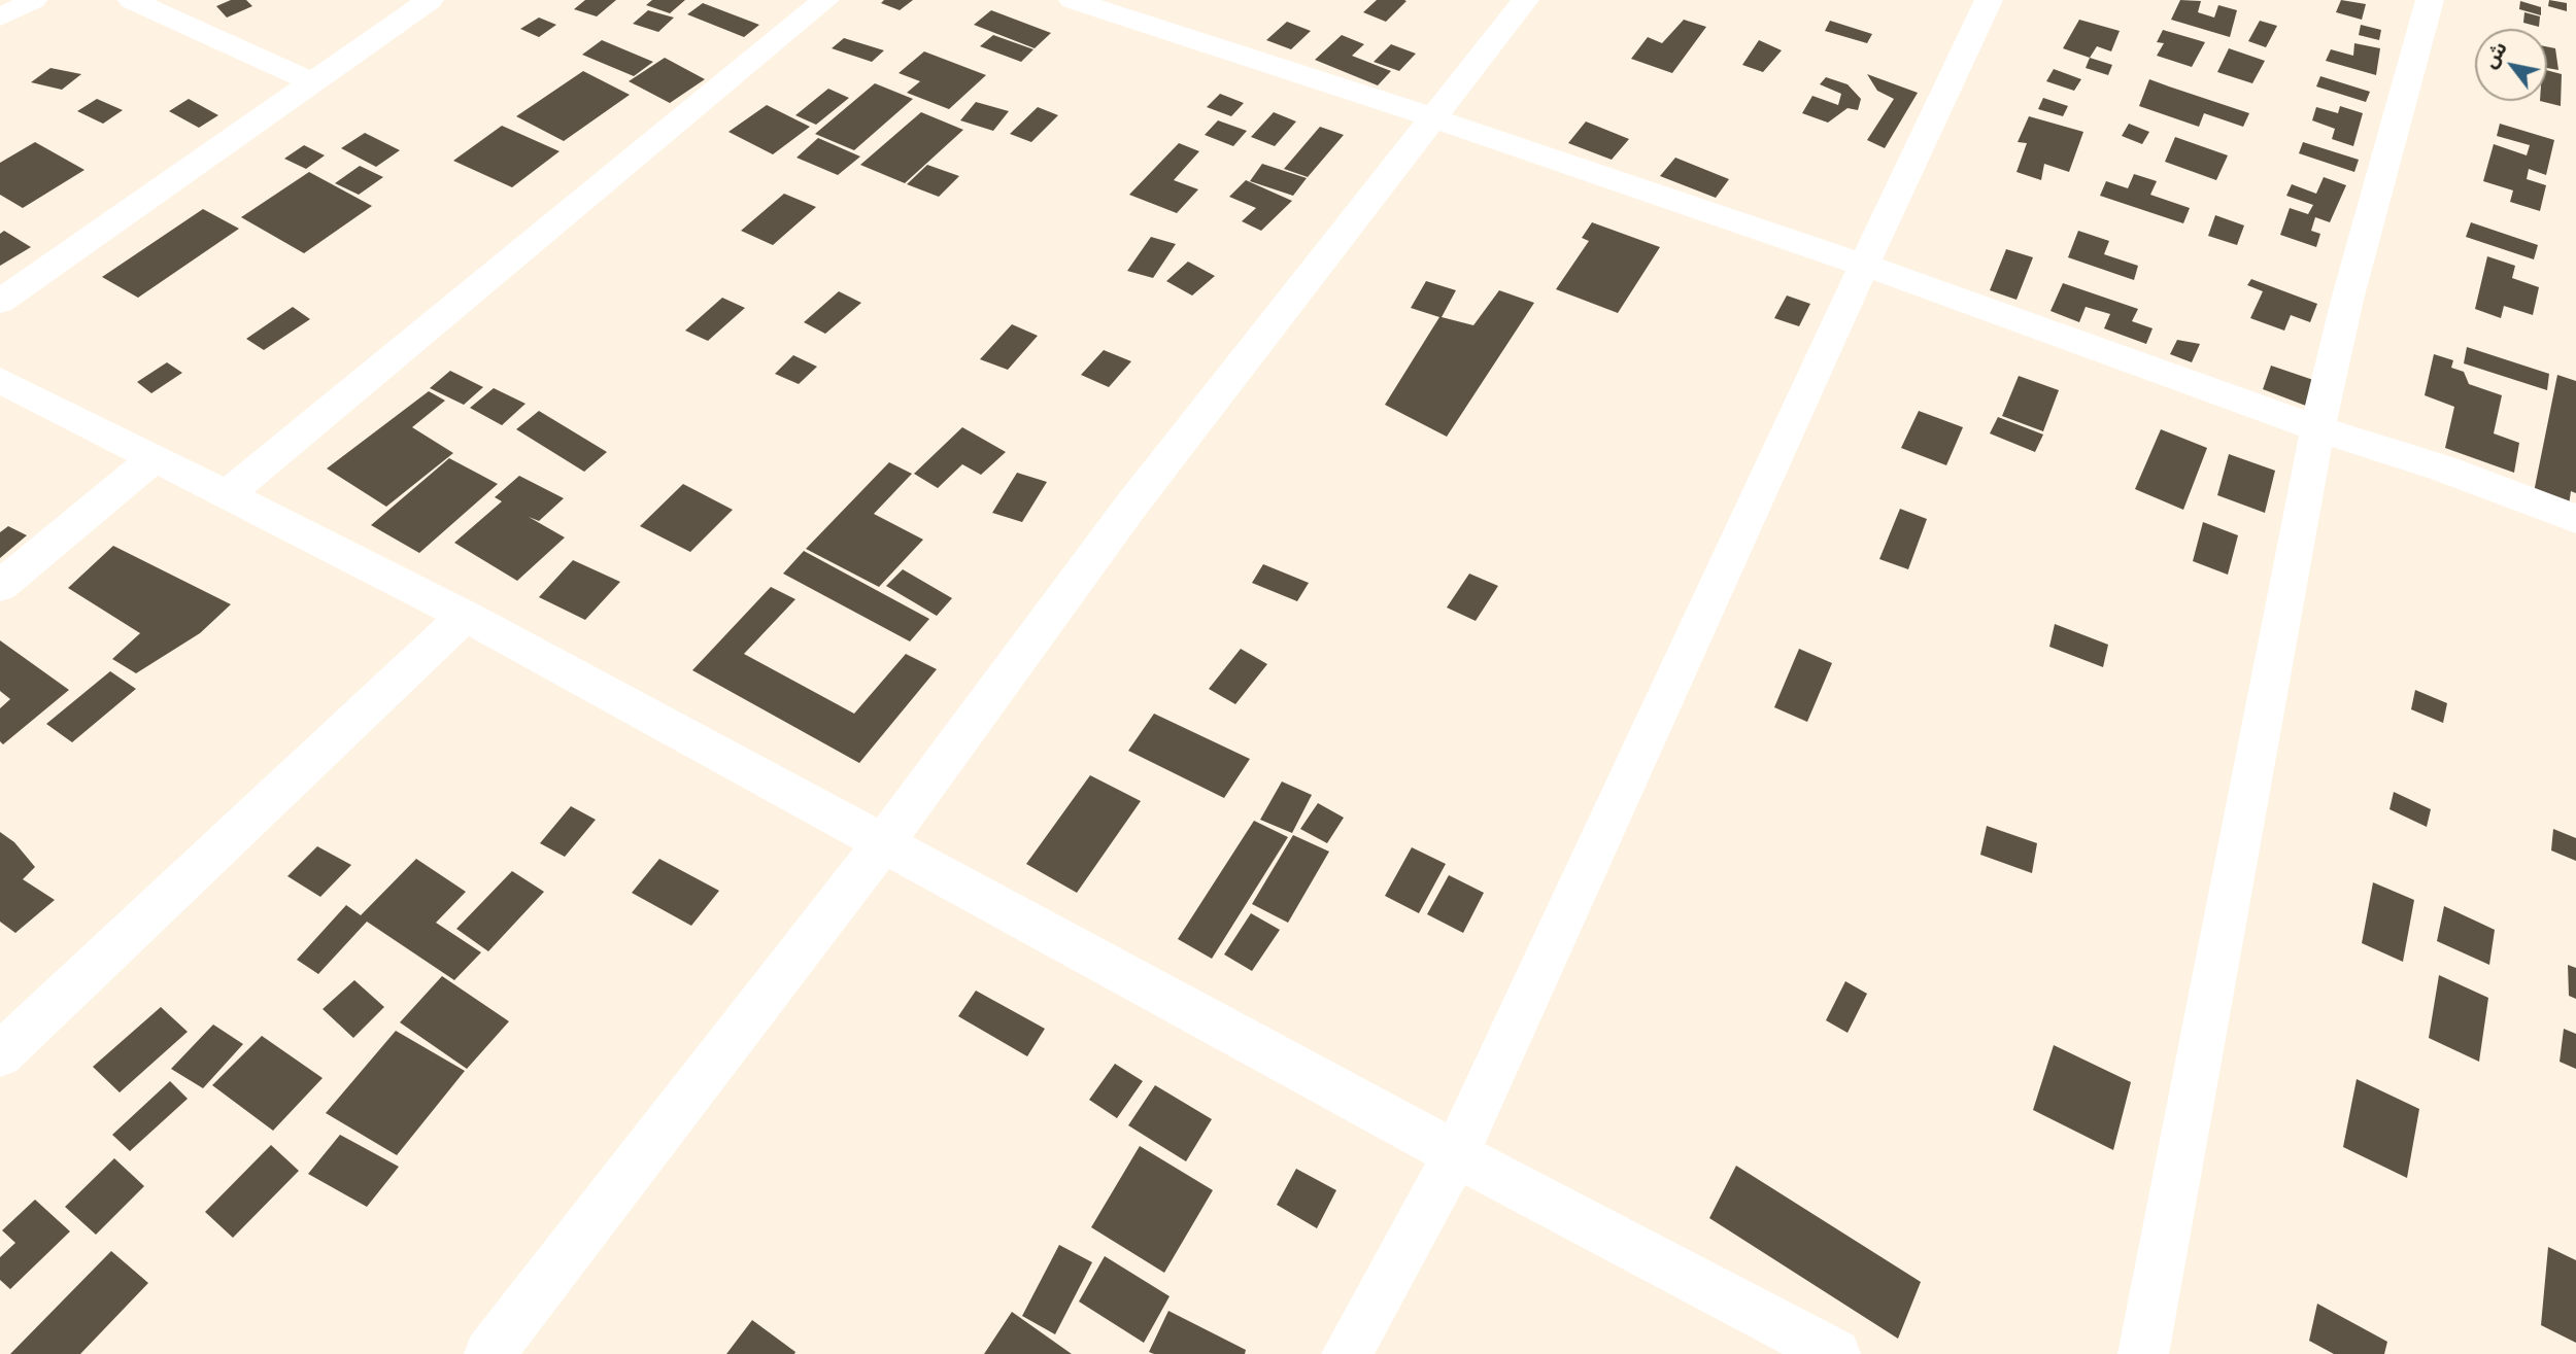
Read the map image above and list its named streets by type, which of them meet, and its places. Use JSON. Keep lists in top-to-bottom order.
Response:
{
  "north": "top left"
}
